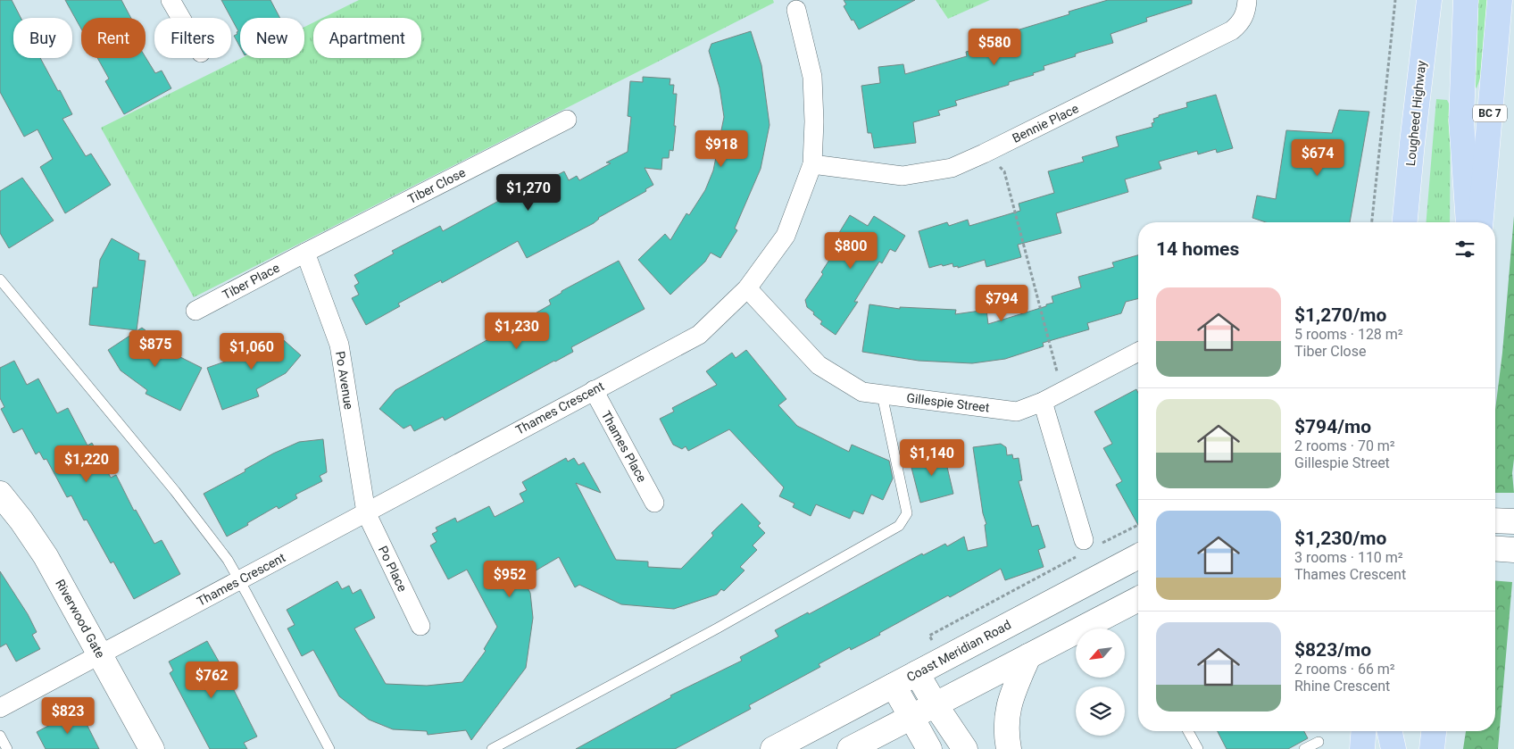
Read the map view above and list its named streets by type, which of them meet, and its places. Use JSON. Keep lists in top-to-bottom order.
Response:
{
  "streets": {
    "main road": [
      "Lougheed Highway",
      "BC 7",
      "Riverwood Gate",
      "Coast Meridian Road"
    ],
    "street": [
      "Bennie Place",
      "Tiber Close",
      "Tiber Place",
      "Po Avenue",
      "Gillespie Street",
      "Thames Crescent",
      "Thames Place",
      "Po Place"
    ]
  },
  "crossings": [
    ["Bennie Place", "Thames Crescent"],
    ["Tiber Close", "Tiber Place"],
    ["Tiber Close", "Po Avenue"],
    ["Tiber Place", "Po Avenue"],
    ["Po Avenue", "Thames Crescent"],
    ["Po Avenue", "Po Place"],
    ["Gillespie Street", "Thames Crescent"],
    ["Thames Crescent", "Thames Place"],
    ["Thames Crescent", "Po Place"],
    ["Thames Crescent", "Riverwood Gate"]
  ],
  "north": "bottom left",
  "page": {
    "chip": [
      "Buy",
      "Rent",
      "Filters",
      "New",
      "Apartment"
    ],
    "price": [
      "$580",
      "$918",
      "$674",
      "$1,270",
      "$800",
      "$794",
      "$1,230",
      "$875",
      "$1,060",
      "$1,140",
      "$1,220",
      "$952",
      "$762",
      "$823"
    ],
    "heading": "14 homes",
    "list": [
      {
        "name": "$1,270/mo",
        "note": "5 rooms · 128 m² · Tiber Close"
      },
      {
        "name": "$794/mo",
        "note": "2 rooms · 70 m² · Gillespie Street"
      },
      {
        "name": "$1,230/mo",
        "note": "3 rooms · 110 m² · Thames Crescent"
      },
      {
        "name": "$823/mo",
        "note": "2 rooms · 66 m² · Rhine Crescent"
      }
    ]
  }
}
